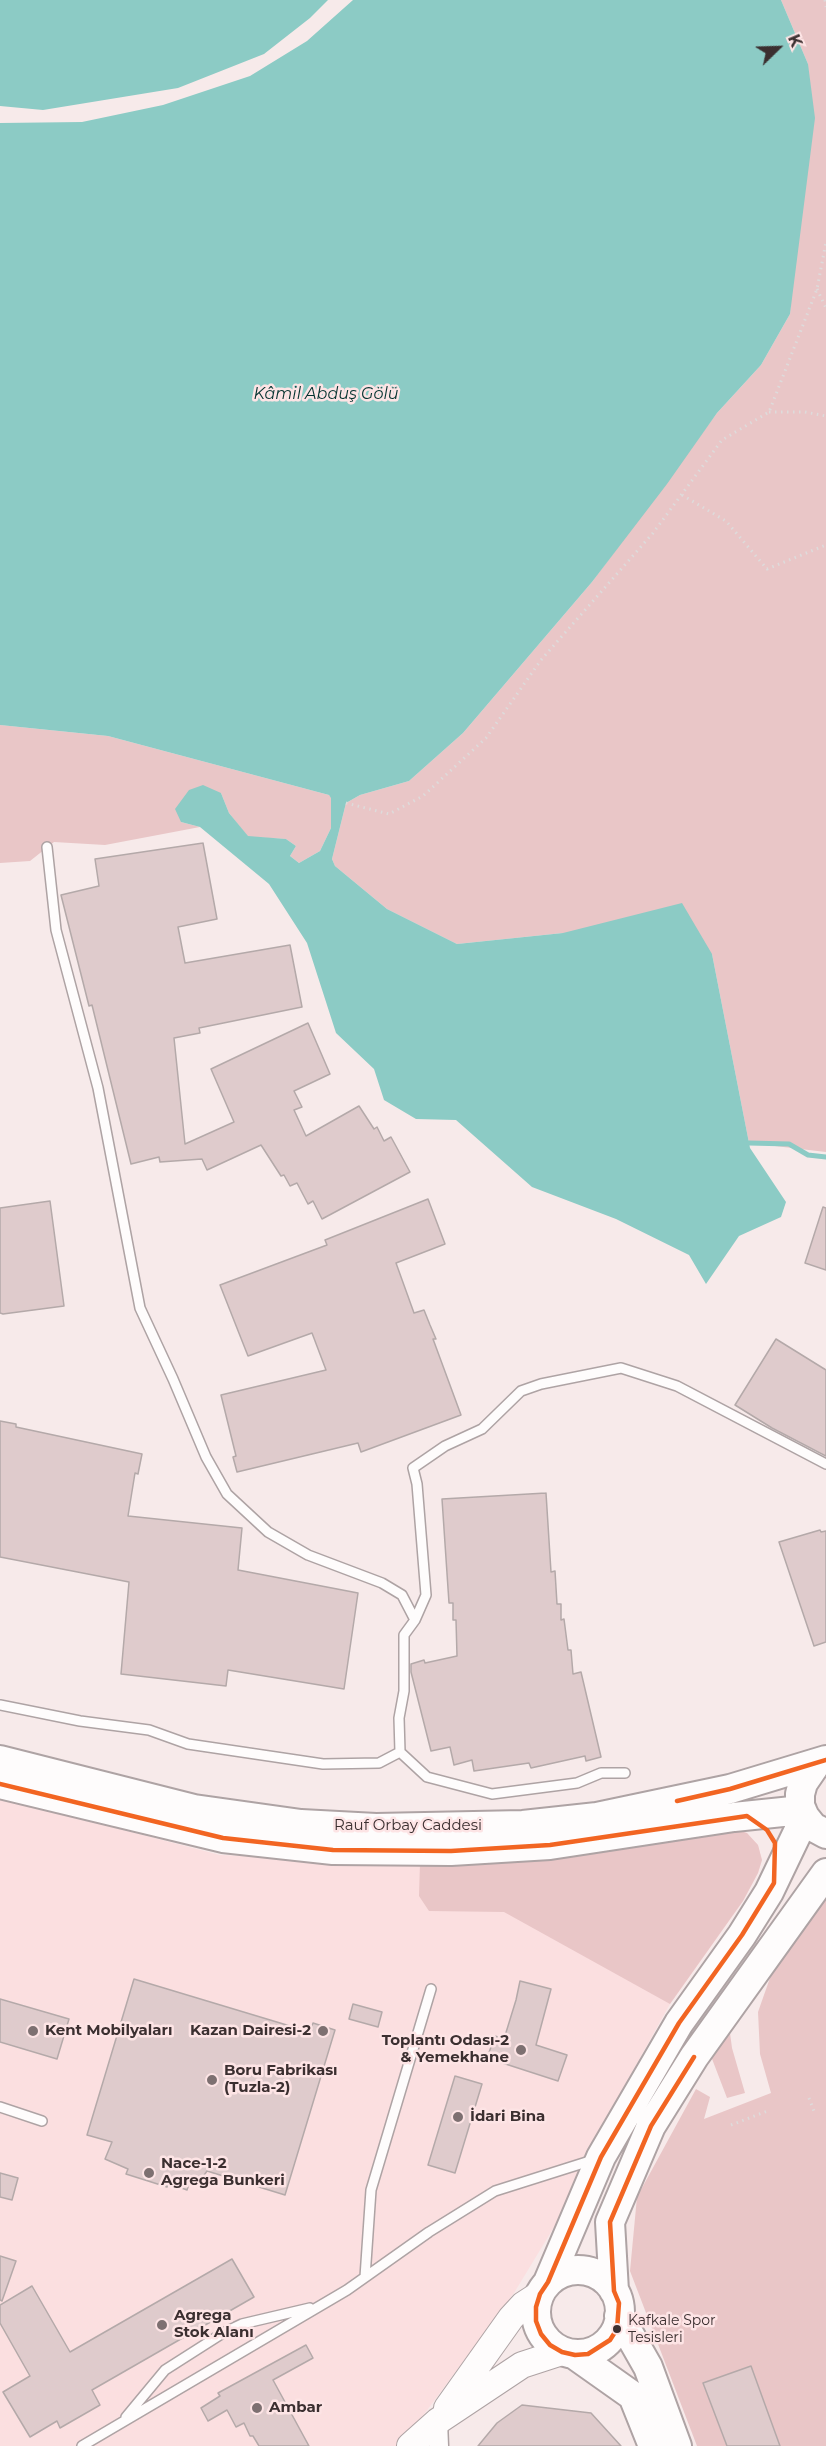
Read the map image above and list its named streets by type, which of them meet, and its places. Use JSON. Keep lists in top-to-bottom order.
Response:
{
  "streets": {
    "main road": ["Rauf Orbay Caddesi"]
  },
  "water": ["Kâmil Abduş Gölü"],
  "places": [
    "Kent Mobilyaları",
    "Kazan Dairesi-2",
    "Toplantı Odası-2 & Yemekhane",
    "Boru Fabrikası (Tuzla-2)",
    "İdari Bina",
    "Nace-1-2 Agrega Bunkeri",
    "Agrega Stok Alanı",
    "Kafkale Spor Tesisleri",
    "Ambar"
  ],
  "north": "top right"
}
